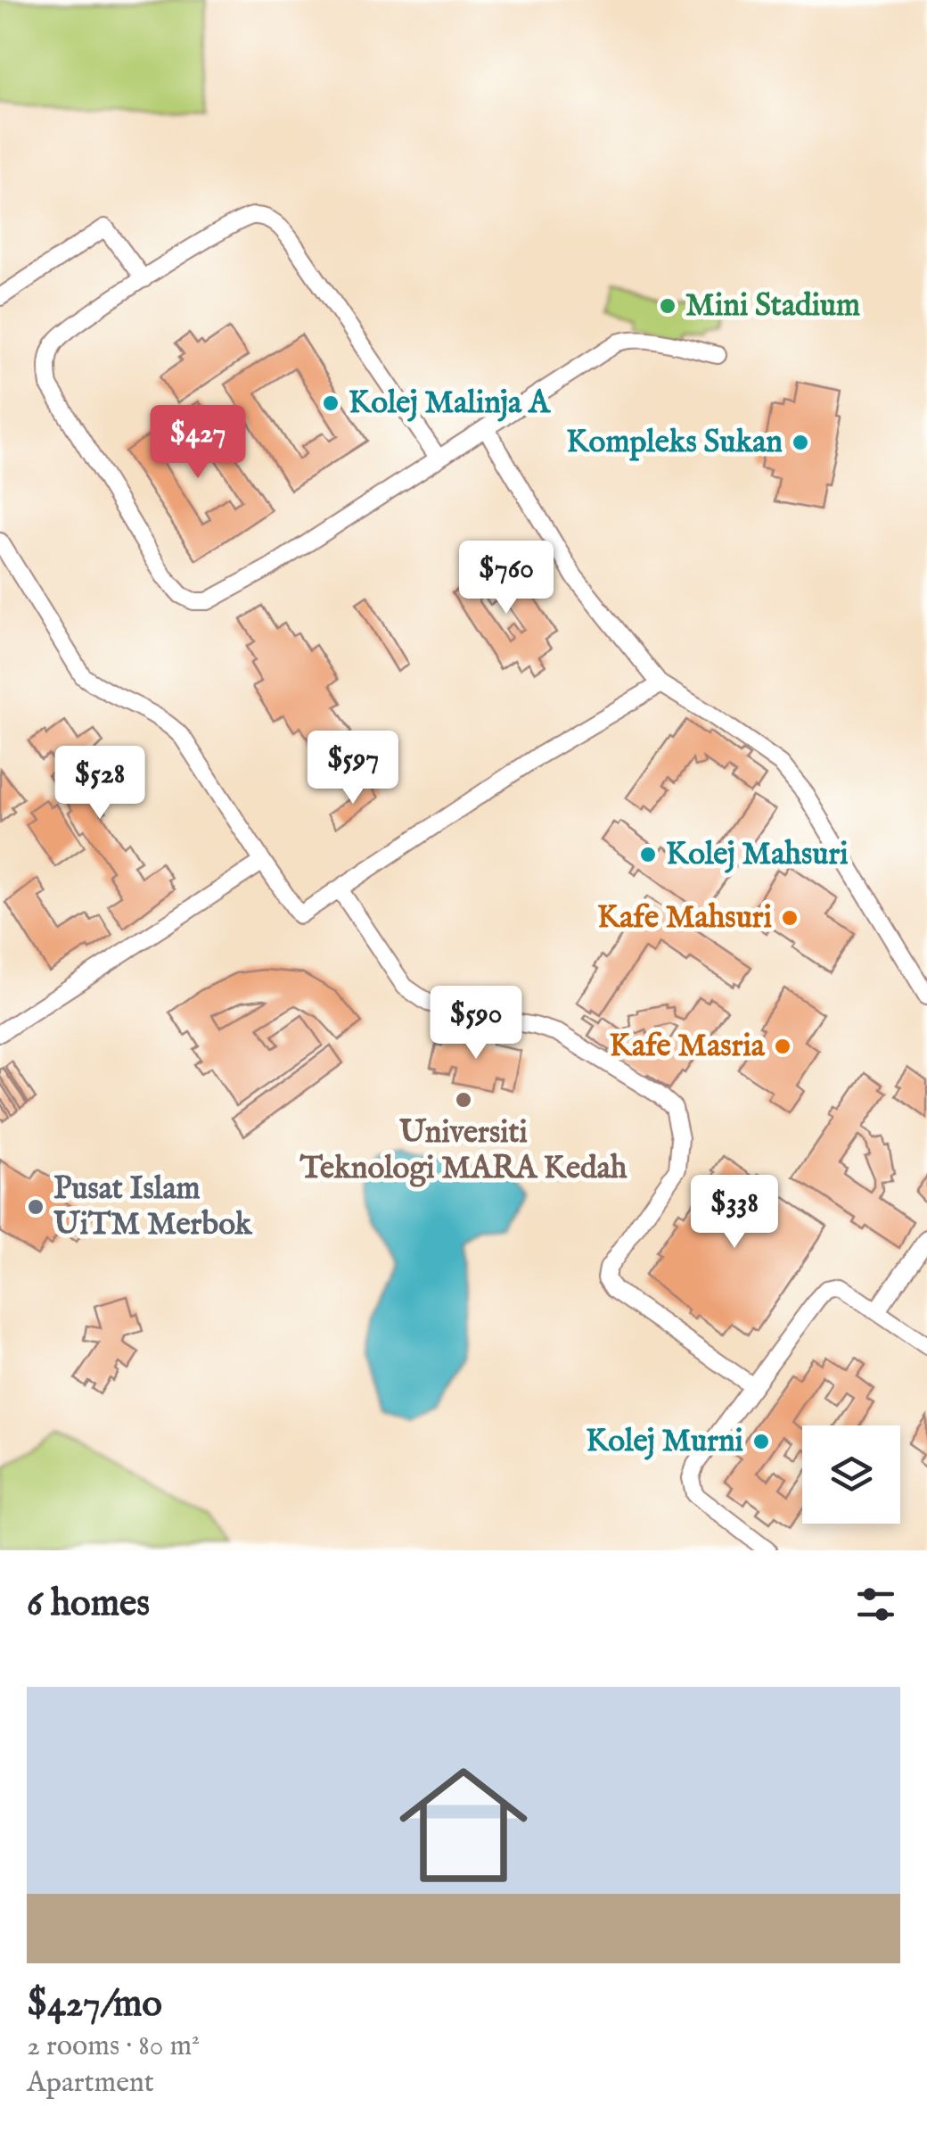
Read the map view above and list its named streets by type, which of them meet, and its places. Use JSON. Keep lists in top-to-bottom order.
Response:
{
  "places": [
    "Mini Stadium",
    "Kolej Malinja A",
    "Kompleks Sukan",
    "Kolej Mahsuri",
    "Kafe Mahsuri",
    "Kafe Masria",
    "Universiti Teknologi MARA Kedah",
    "Pusat Islam UiTM Merbok",
    "Kolej Murni"
  ],
  "page": {
    "price": [
      "$427",
      "$760",
      "$597",
      "$528",
      "$590",
      "$338"
    ],
    "heading": "6 homes",
    "list": [
      {
        "name": "$427/mo",
        "note": "2 rooms · 80 m² · Apartment"
      }
    ]
  }
}
